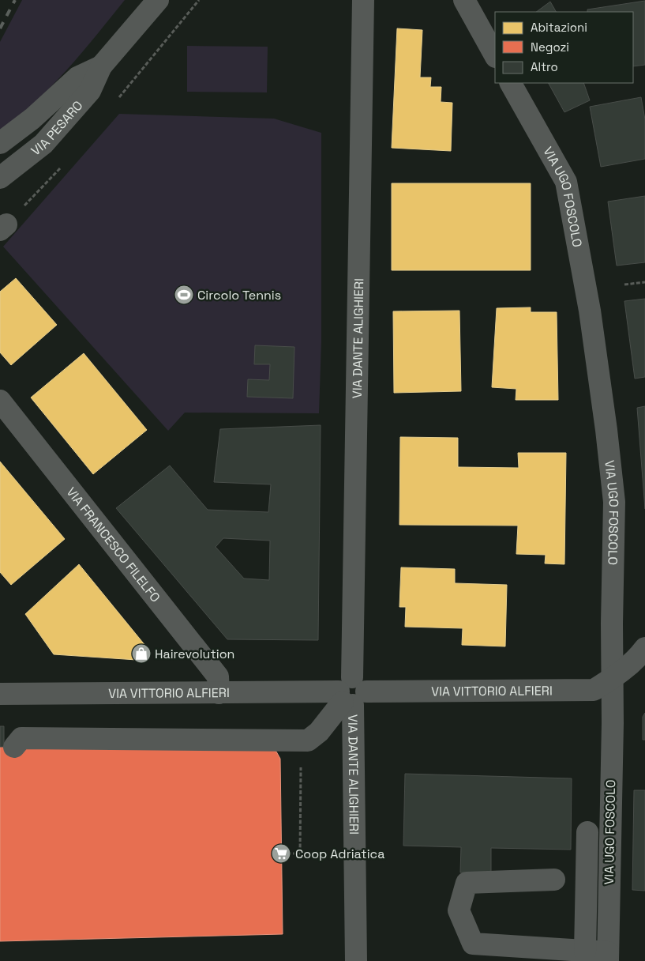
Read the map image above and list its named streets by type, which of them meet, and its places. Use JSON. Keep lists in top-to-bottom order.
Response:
{
  "streets": {
    "street": [
      "VIA PESARO",
      "VIA UGO FOSCOLO",
      "VIA DANTE ALIGHIERI",
      "VIA FRANCESCO FILELFO",
      "VIA VITTORIO ALFIERI"
    ]
  },
  "crossings": [
    ["VIA UGO FOSCOLO", "VIA VITTORIO ALFIERI"],
    ["VIA DANTE ALIGHIERI", "VIA VITTORIO ALFIERI"],
    ["VIA FRANCESCO FILELFO", "VIA VITTORIO ALFIERI"]
  ],
  "places": {
    "sports": ["Circolo Tennis"],
    "shop": ["Hairevolution"],
    "supermarket": ["Coop Adriatica"]
  },
  "legend": ["Abitazioni", "Negozi", "Altro"]
}
